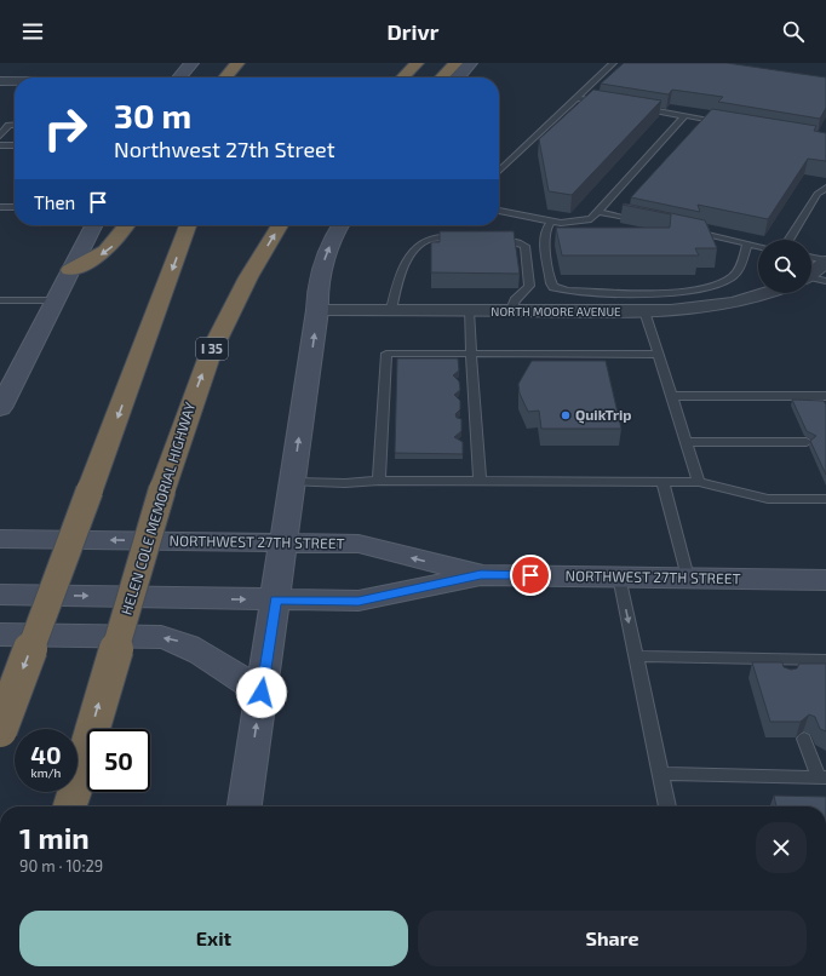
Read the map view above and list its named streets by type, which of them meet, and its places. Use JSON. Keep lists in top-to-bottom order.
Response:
{
  "streets": {
    "highway": ["I 35", "HELEN COLE MEMORIAL HIGHWAY"],
    "main road": ["NORTHWEST 27TH STREET"],
    "street": ["NORTH MOORE AVENUE"]
  },
  "places": ["QuikTrip"],
  "page": {
    "header": "Drivr",
    "turn": ["30 m", "Northwest 27th Street"],
    "then": "Then",
    "speed": "40 km/h",
    "limit": "50",
    "heading": ["1 min", "90 m · 10:29"],
    "buttons": ["Exit", "Share"]
  }
}
